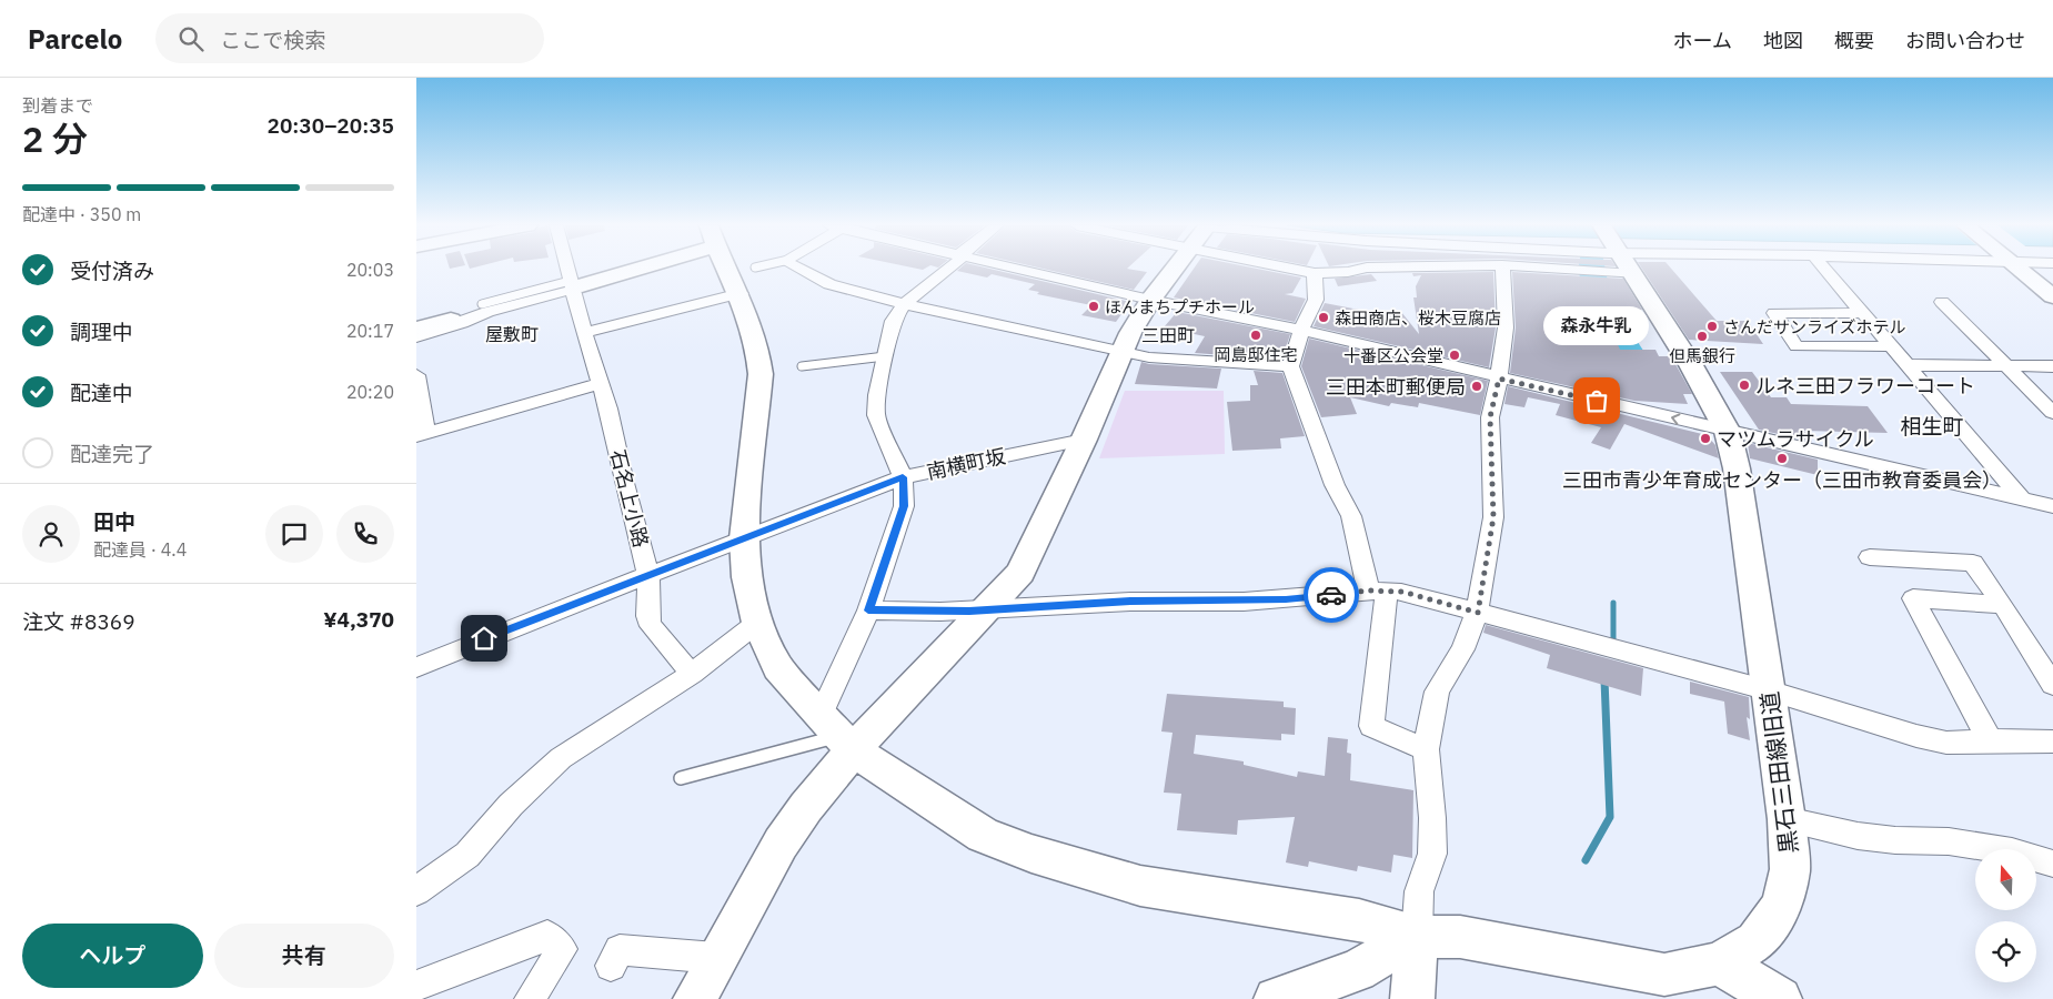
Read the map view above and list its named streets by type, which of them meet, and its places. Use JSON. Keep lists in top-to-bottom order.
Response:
{
  "streets": {
    "street": ["南横町坂", "石名上小路", "黒石三田線旧道"]
  },
  "crossings": [
    ["南横町坂", "石名上小路"]
  ],
  "districts": ["屋敷町", "三田町", "相生町"],
  "places": [
    "ほんまちプチホール",
    "森田商店、桜木豆腐店",
    "さんだサンライズホテル",
    "岡島邸住宅",
    "但馬銀行",
    "十番区公会堂",
    "ルネ三田フラワーコート",
    "三田本町郵便局",
    "森永牛乳",
    "マツムラサイクル",
    "三田市青少年育成センター（三田市教育委員会）"
  ],
  "north": "top",
  "page": {
    "header": "Parcelo",
    "search": "ここで検索",
    "nav": [
      "ホーム",
      "地図",
      "概要",
      "お問い合わせ"
    ],
    "heading": ["2 分", "到着まで", "20:30–20:35"],
    "panel": [
      "田中",
      "配達員 · 4.4",
      "注文 #8369",
      "¥4,370"
    ],
    "bar": "配達中 · 350 m",
    "list": [
      ["受付済み", "20:03"],
      ["調理中", "20:17"],
      ["配達中", "20:20"],
      "配達完了"
    ],
    "bubble": "森永牛乳",
    "buttons": ["ヘルプ", "共有"]
  }
}
